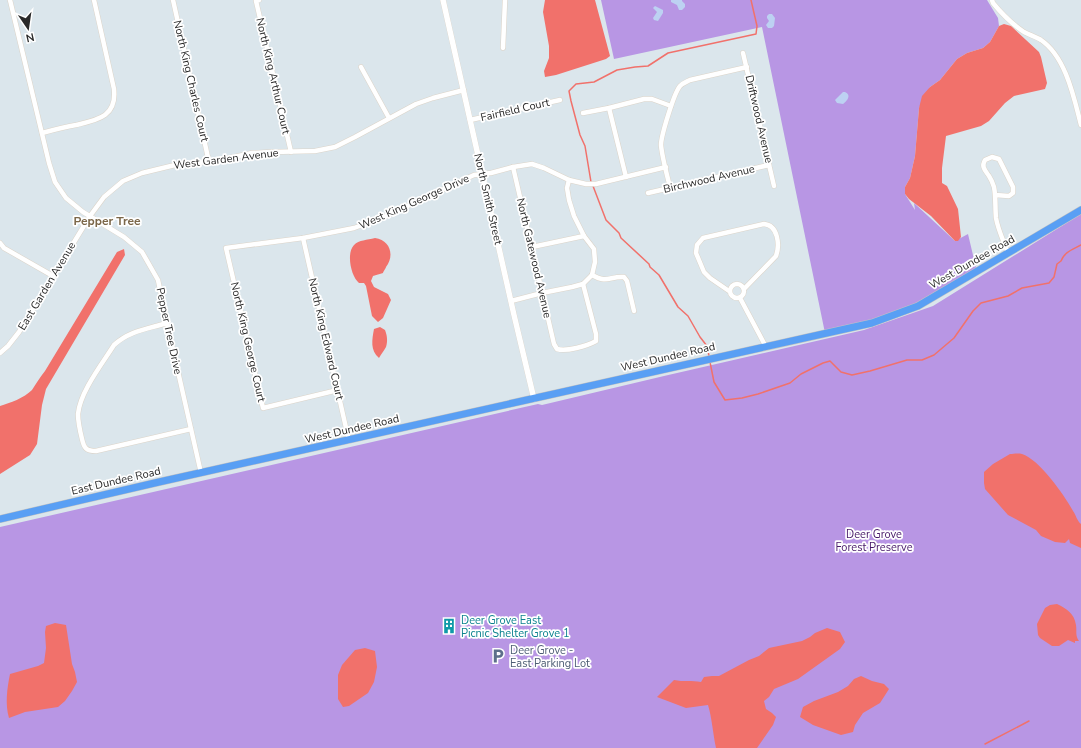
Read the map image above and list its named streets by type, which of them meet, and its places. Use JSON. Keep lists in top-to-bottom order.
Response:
{
  "streets": {
    "main road": ["West Dundee Road", "East Dundee Road"],
    "street": [
      "North King Arthur Court",
      "North King Charles Court",
      "Fairfield Court",
      "Driftwood Avenue",
      "West Garden Avenue",
      "Birchwood Avenue",
      "North Smith Street",
      "West King George Drive",
      "North Gatewood Avenue",
      "East Garden Avenue",
      "Pepper Tree Drive",
      "North King Edward Court",
      "North King George Court"
    ]
  },
  "crossings": [
    ["North King Arthur Court", "West Garden Avenue"],
    ["North King Charles Court", "West Garden Avenue"],
    ["Fairfield Court", "North Smith Street"],
    ["Driftwood Avenue", "Birchwood Avenue"],
    ["West Garden Avenue", "North Smith Street"],
    ["West Garden Avenue", "East Garden Avenue"],
    ["North Smith Street", "West King George Drive"],
    ["North Smith Street", "West Dundee Road"],
    ["West King George Drive", "North Gatewood Avenue"],
    ["West King George Drive", "North King Edward Court"],
    ["West King George Drive", "North King George Court"],
    ["West Dundee Road", "North King Edward Court"],
    ["West Dundee Road", "East Dundee Road"],
    ["East Garden Avenue", "Pepper Tree Drive"],
    ["Pepper Tree Drive", "East Dundee Road"],
    ["North King Edward Court", "North King George Court"]
  ],
  "districts": ["Pepper Tree"],
  "parks": ["Deer Grove Forest Preserve"],
  "places": {
    "building": ["Deer Grove East Picnic Shelter Grove 1"],
    "parking": ["Deer Grove - East Parking Lot"]
  },
  "north": "bottom"
}
